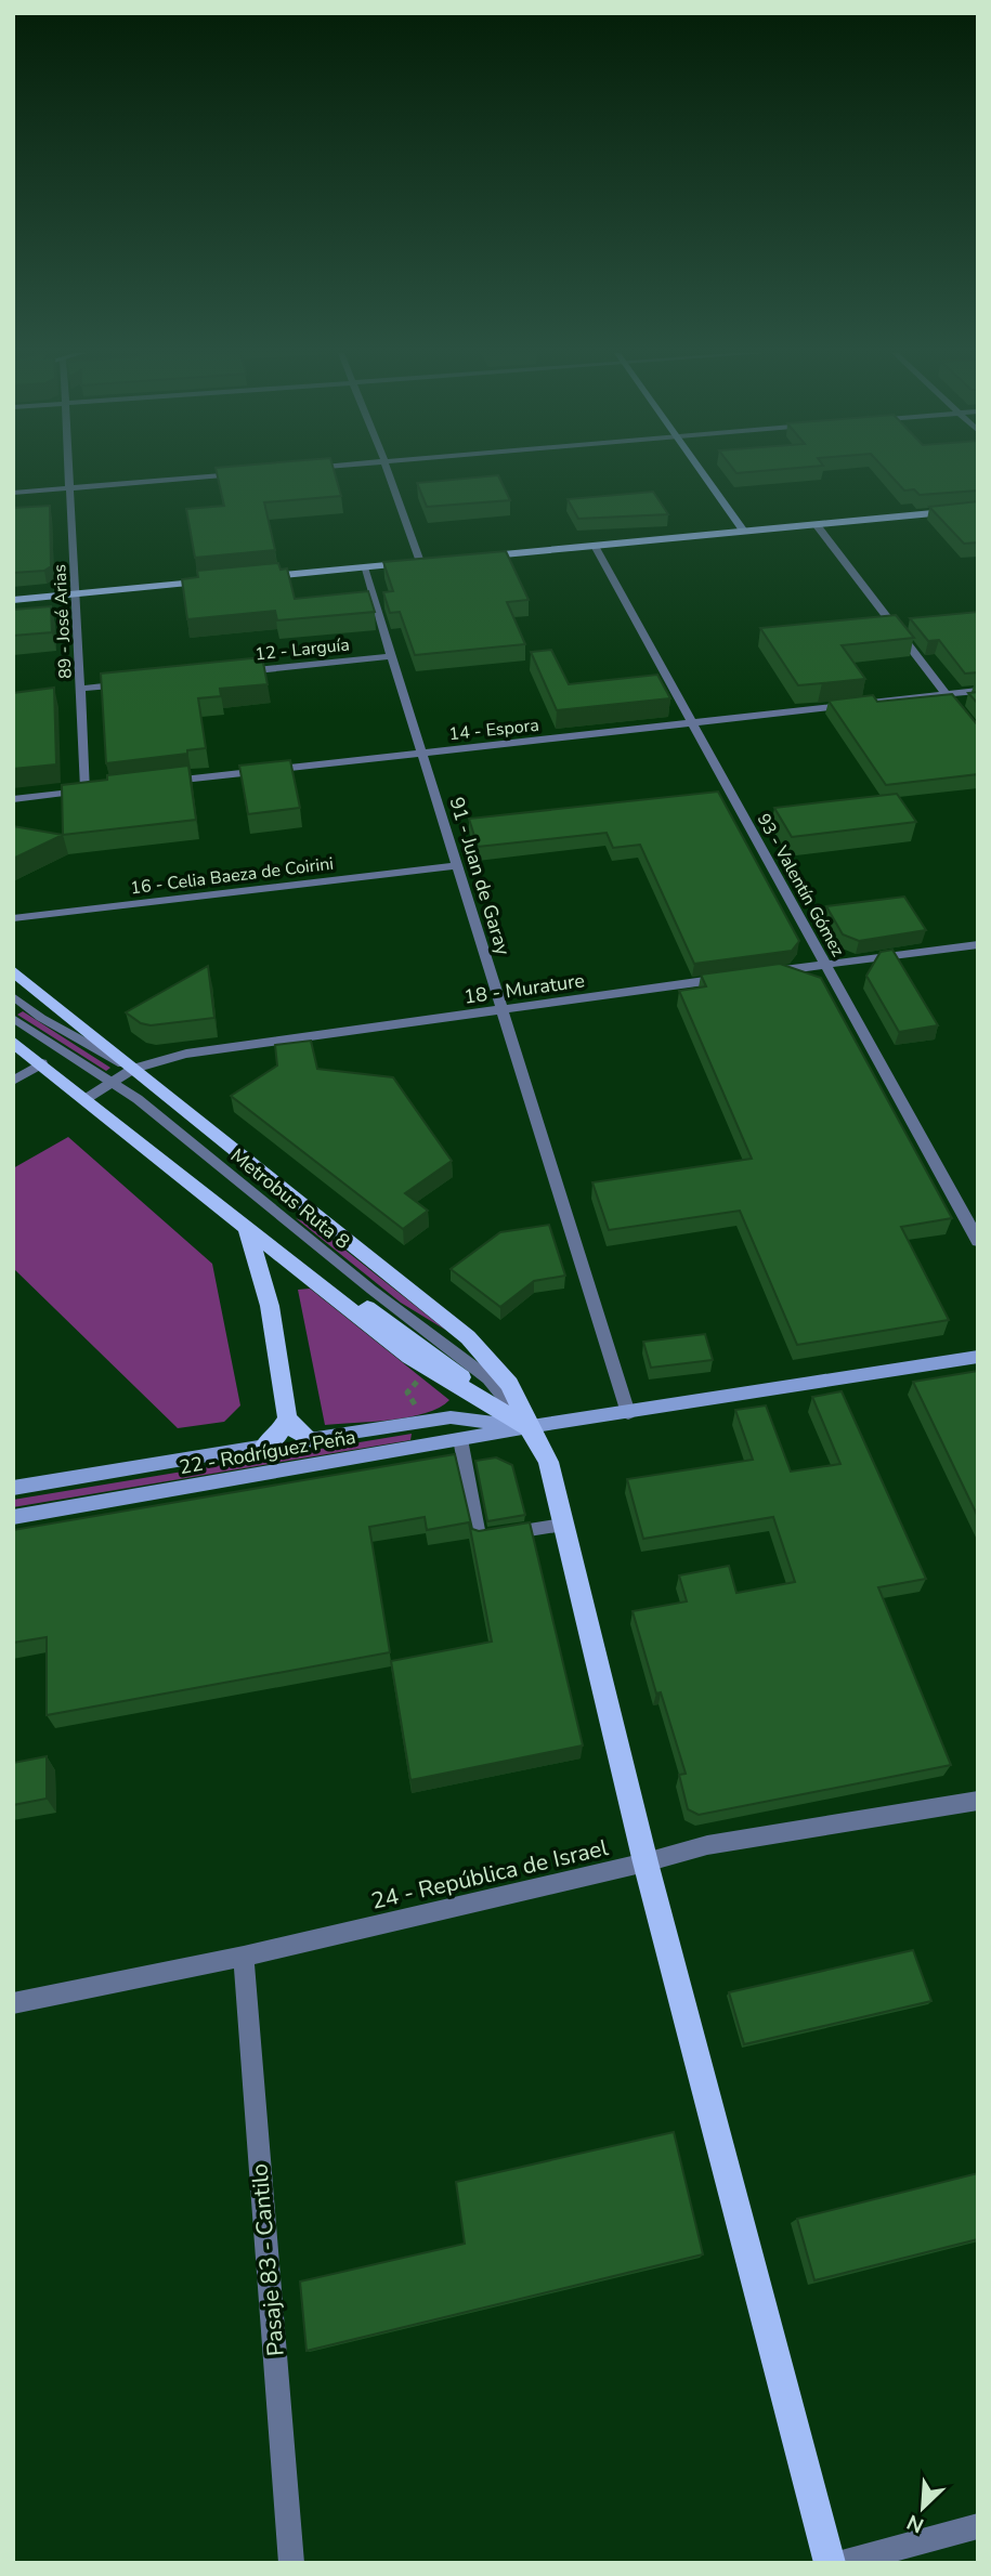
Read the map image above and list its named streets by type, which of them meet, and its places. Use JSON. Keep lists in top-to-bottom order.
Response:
{
  "streets": {
    "street": [
      "89 - José Arias",
      "12 - Larguía",
      "14 - Espora",
      "16 - Celia Baeza de Coirini",
      "91 - Juan de Garay",
      "93 - Valentín Gómez",
      "18 - Murature",
      "22 - Rodríguez Peña",
      "24 - República de Israel",
      "Pasaje 83 - Cantilo"
    ],
    "lane": ["Metrobus Ruta 8"]
  },
  "crossings": [
    ["12 - Larguía", "91 - Juan de Garay"],
    ["14 - Espora", "91 - Juan de Garay"],
    ["14 - Espora", "93 - Valentín Gómez"],
    ["16 - Celia Baeza de Coirini", "91 - Juan de Garay"],
    ["91 - Juan de Garay", "18 - Murature"],
    ["91 - Juan de Garay", "22 - Rodríguez Peña"],
    ["18 - Murature", "Metrobus Ruta 8"],
    ["Metrobus Ruta 8", "22 - Rodríguez Peña"],
    ["24 - República de Israel", "Pasaje 83 - Cantilo"]
  ],
  "north": "bottom left"
}
